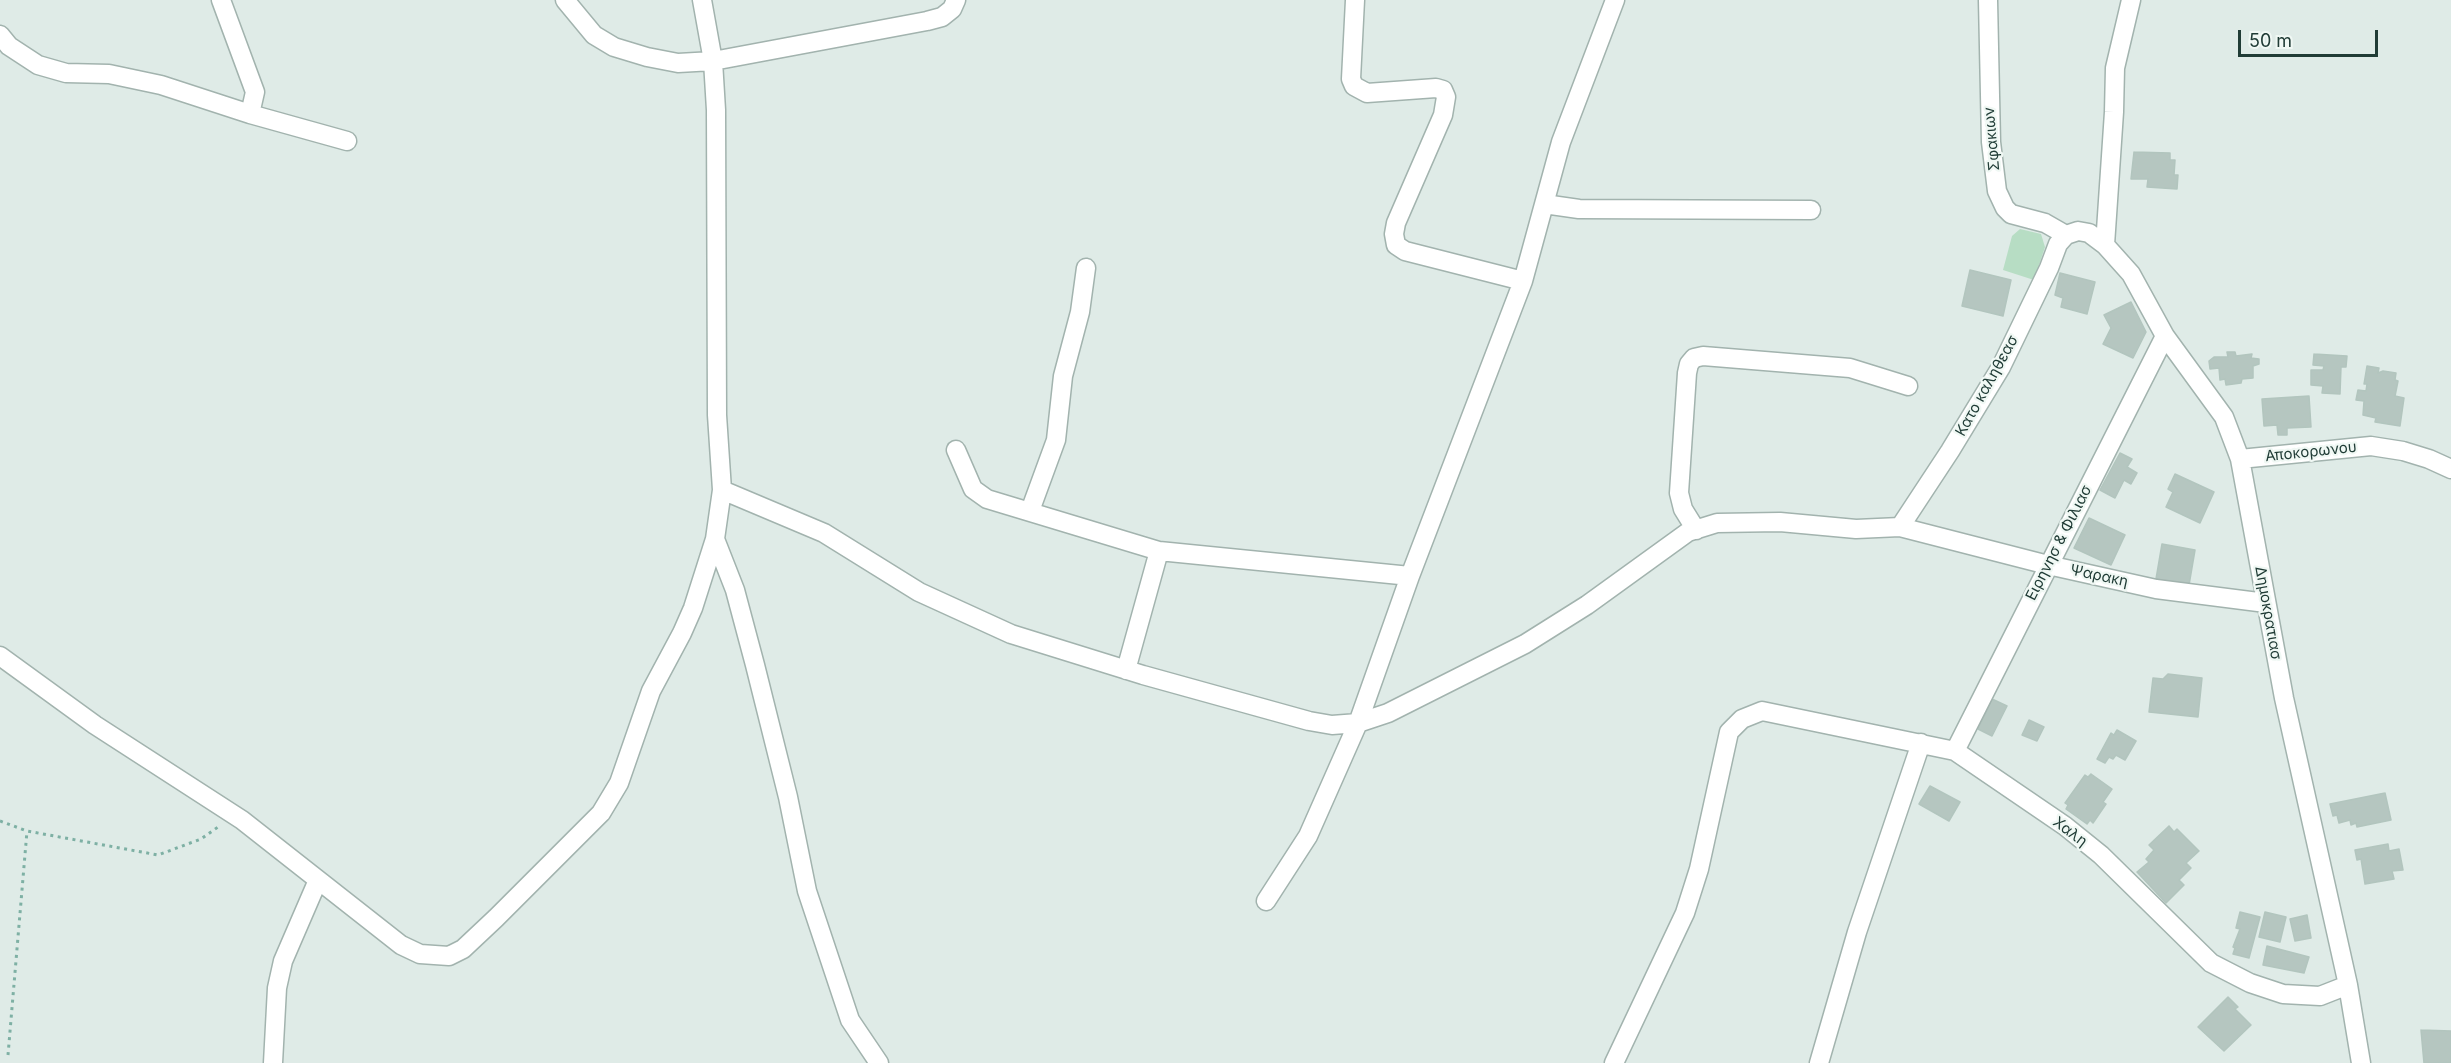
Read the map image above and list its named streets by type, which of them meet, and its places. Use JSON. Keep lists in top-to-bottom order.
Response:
{
  "streets": {
    "street": [
      "Σφακιων",
      "Κατο καληθεασ",
      "Αποκορωνου",
      "Ειρηνησ & Φιλιασ",
      "Ψαρακη",
      "Δημοκρατιασ",
      "Χαλη"
    ]
  },
  "crossings": [
    ["Σφακιων", "Κατο καληθεασ"],
    ["Σφακιων", "Δημοκρατιασ"],
    ["Κατο καληθεασ", "Ψαρακη"],
    ["Κατο καληθεασ", "Δημοκρατιασ"],
    ["Αποκορωνου", "Δημοκρατιασ"],
    ["Ειρηνησ & Φιλιασ", "Ψαρακη"],
    ["Ειρηνησ & Φιλιασ", "Δημοκρατιασ"],
    ["Ειρηνησ & Φιλιασ", "Χαλη"],
    ["Ψαρακη", "Δημοκρατιασ"],
    ["Δημοκρατιασ", "Χαλη"]
  ],
  "scale_bar": "50 m"
}
